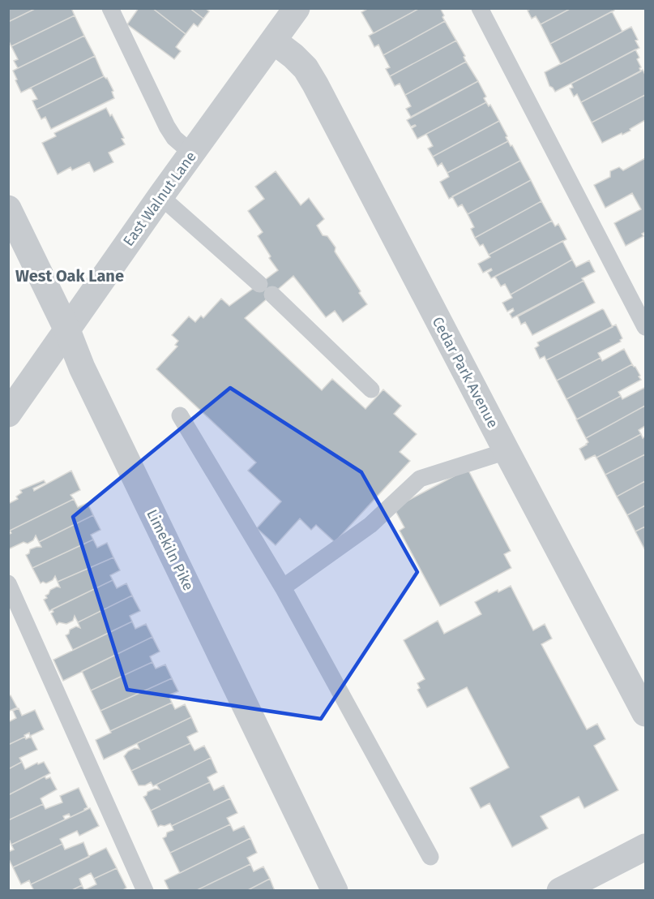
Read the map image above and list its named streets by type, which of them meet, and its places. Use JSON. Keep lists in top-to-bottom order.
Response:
{
  "streets": {
    "street": ["East Walnut Lane", "Cedar Park Avenue", "Limekiln Pike"]
  },
  "crossings": [
    ["East Walnut Lane", "Cedar Park Avenue"],
    ["East Walnut Lane", "Limekiln Pike"]
  ],
  "districts": ["West Oak Lane"]
}
